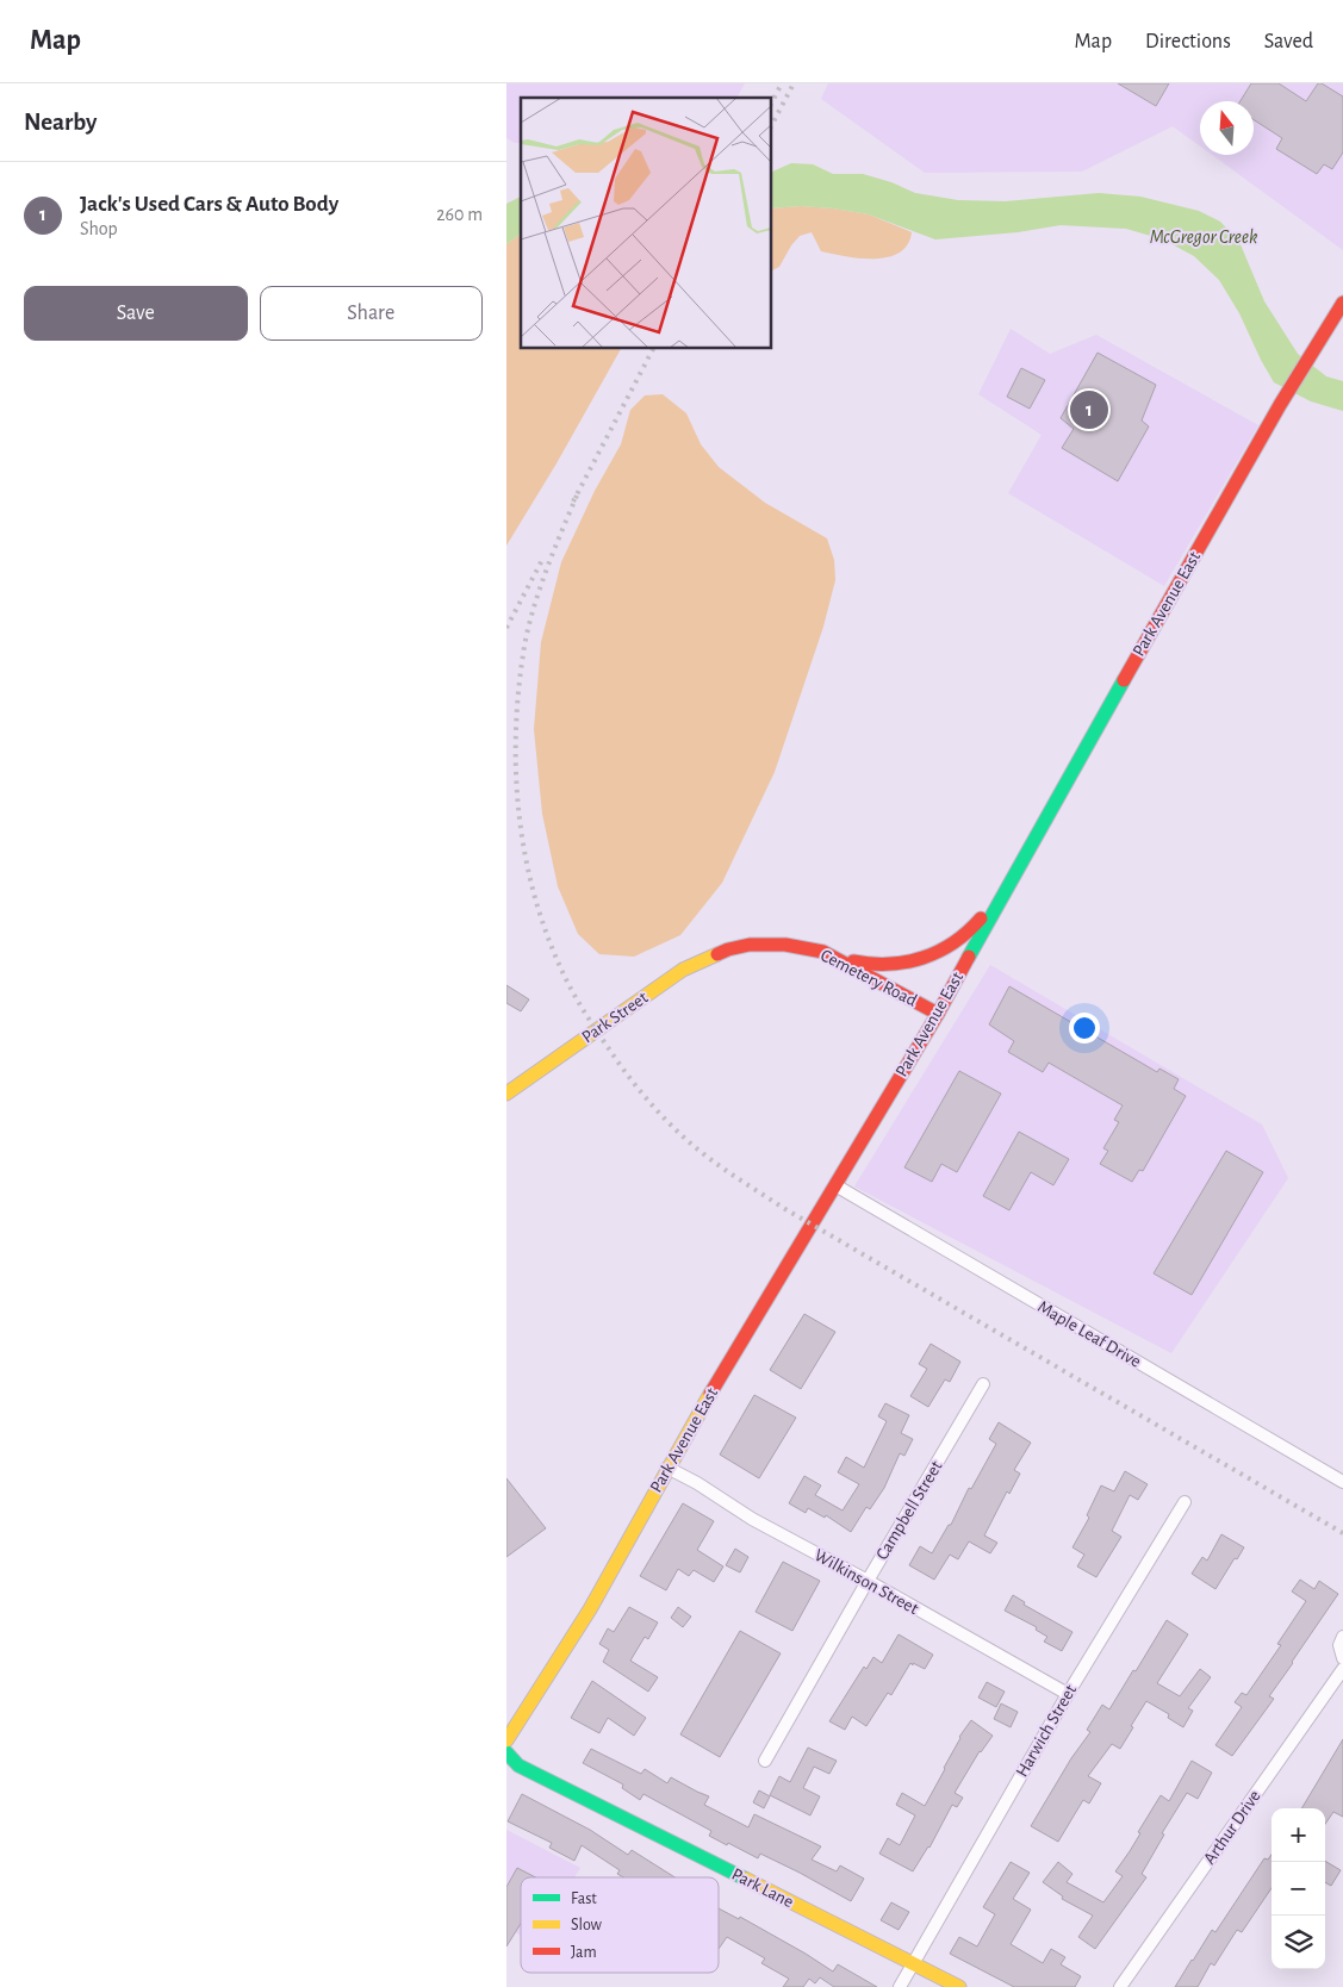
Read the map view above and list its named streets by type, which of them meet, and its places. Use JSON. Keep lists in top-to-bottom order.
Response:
{
  "streets": {
    "main road": [
      "Park Avenue East",
      "Cemetery Road",
      "Park Street",
      "Park Lane"
    ],
    "street": [
      "Maple Leaf Drive",
      "Campbell Street",
      "Wilkinson Street",
      "Harwich Street",
      "Arthur Drive"
    ]
  },
  "crossings": [
    ["Park Avenue East", "Cemetery Road"],
    ["Park Avenue East", "Maple Leaf Drive"],
    ["Park Avenue East", "Wilkinson Street"],
    ["Cemetery Road", "Park Street"],
    ["Campbell Street", "Wilkinson Street"],
    ["Wilkinson Street", "Harwich Street"],
    ["Harwich Street", "Park Lane"]
  ],
  "water": ["McGregor Creek"],
  "legend": ["Fast", "Slow", "Jam"],
  "north": "top",
  "page": {
    "header": "Map",
    "nav": ["Map", "Directions", "Saved"],
    "heading": "Nearby",
    "list": [
      {
        "mark": "1",
        "name": "Jack's Used Cars & Auto Body",
        "note": "Shop",
        "value": "260 m"
      }
    ],
    "buttons": ["Save", "Share"],
    "pins": "1",
    "map_buttons": ["+", "−"]
  }
}
